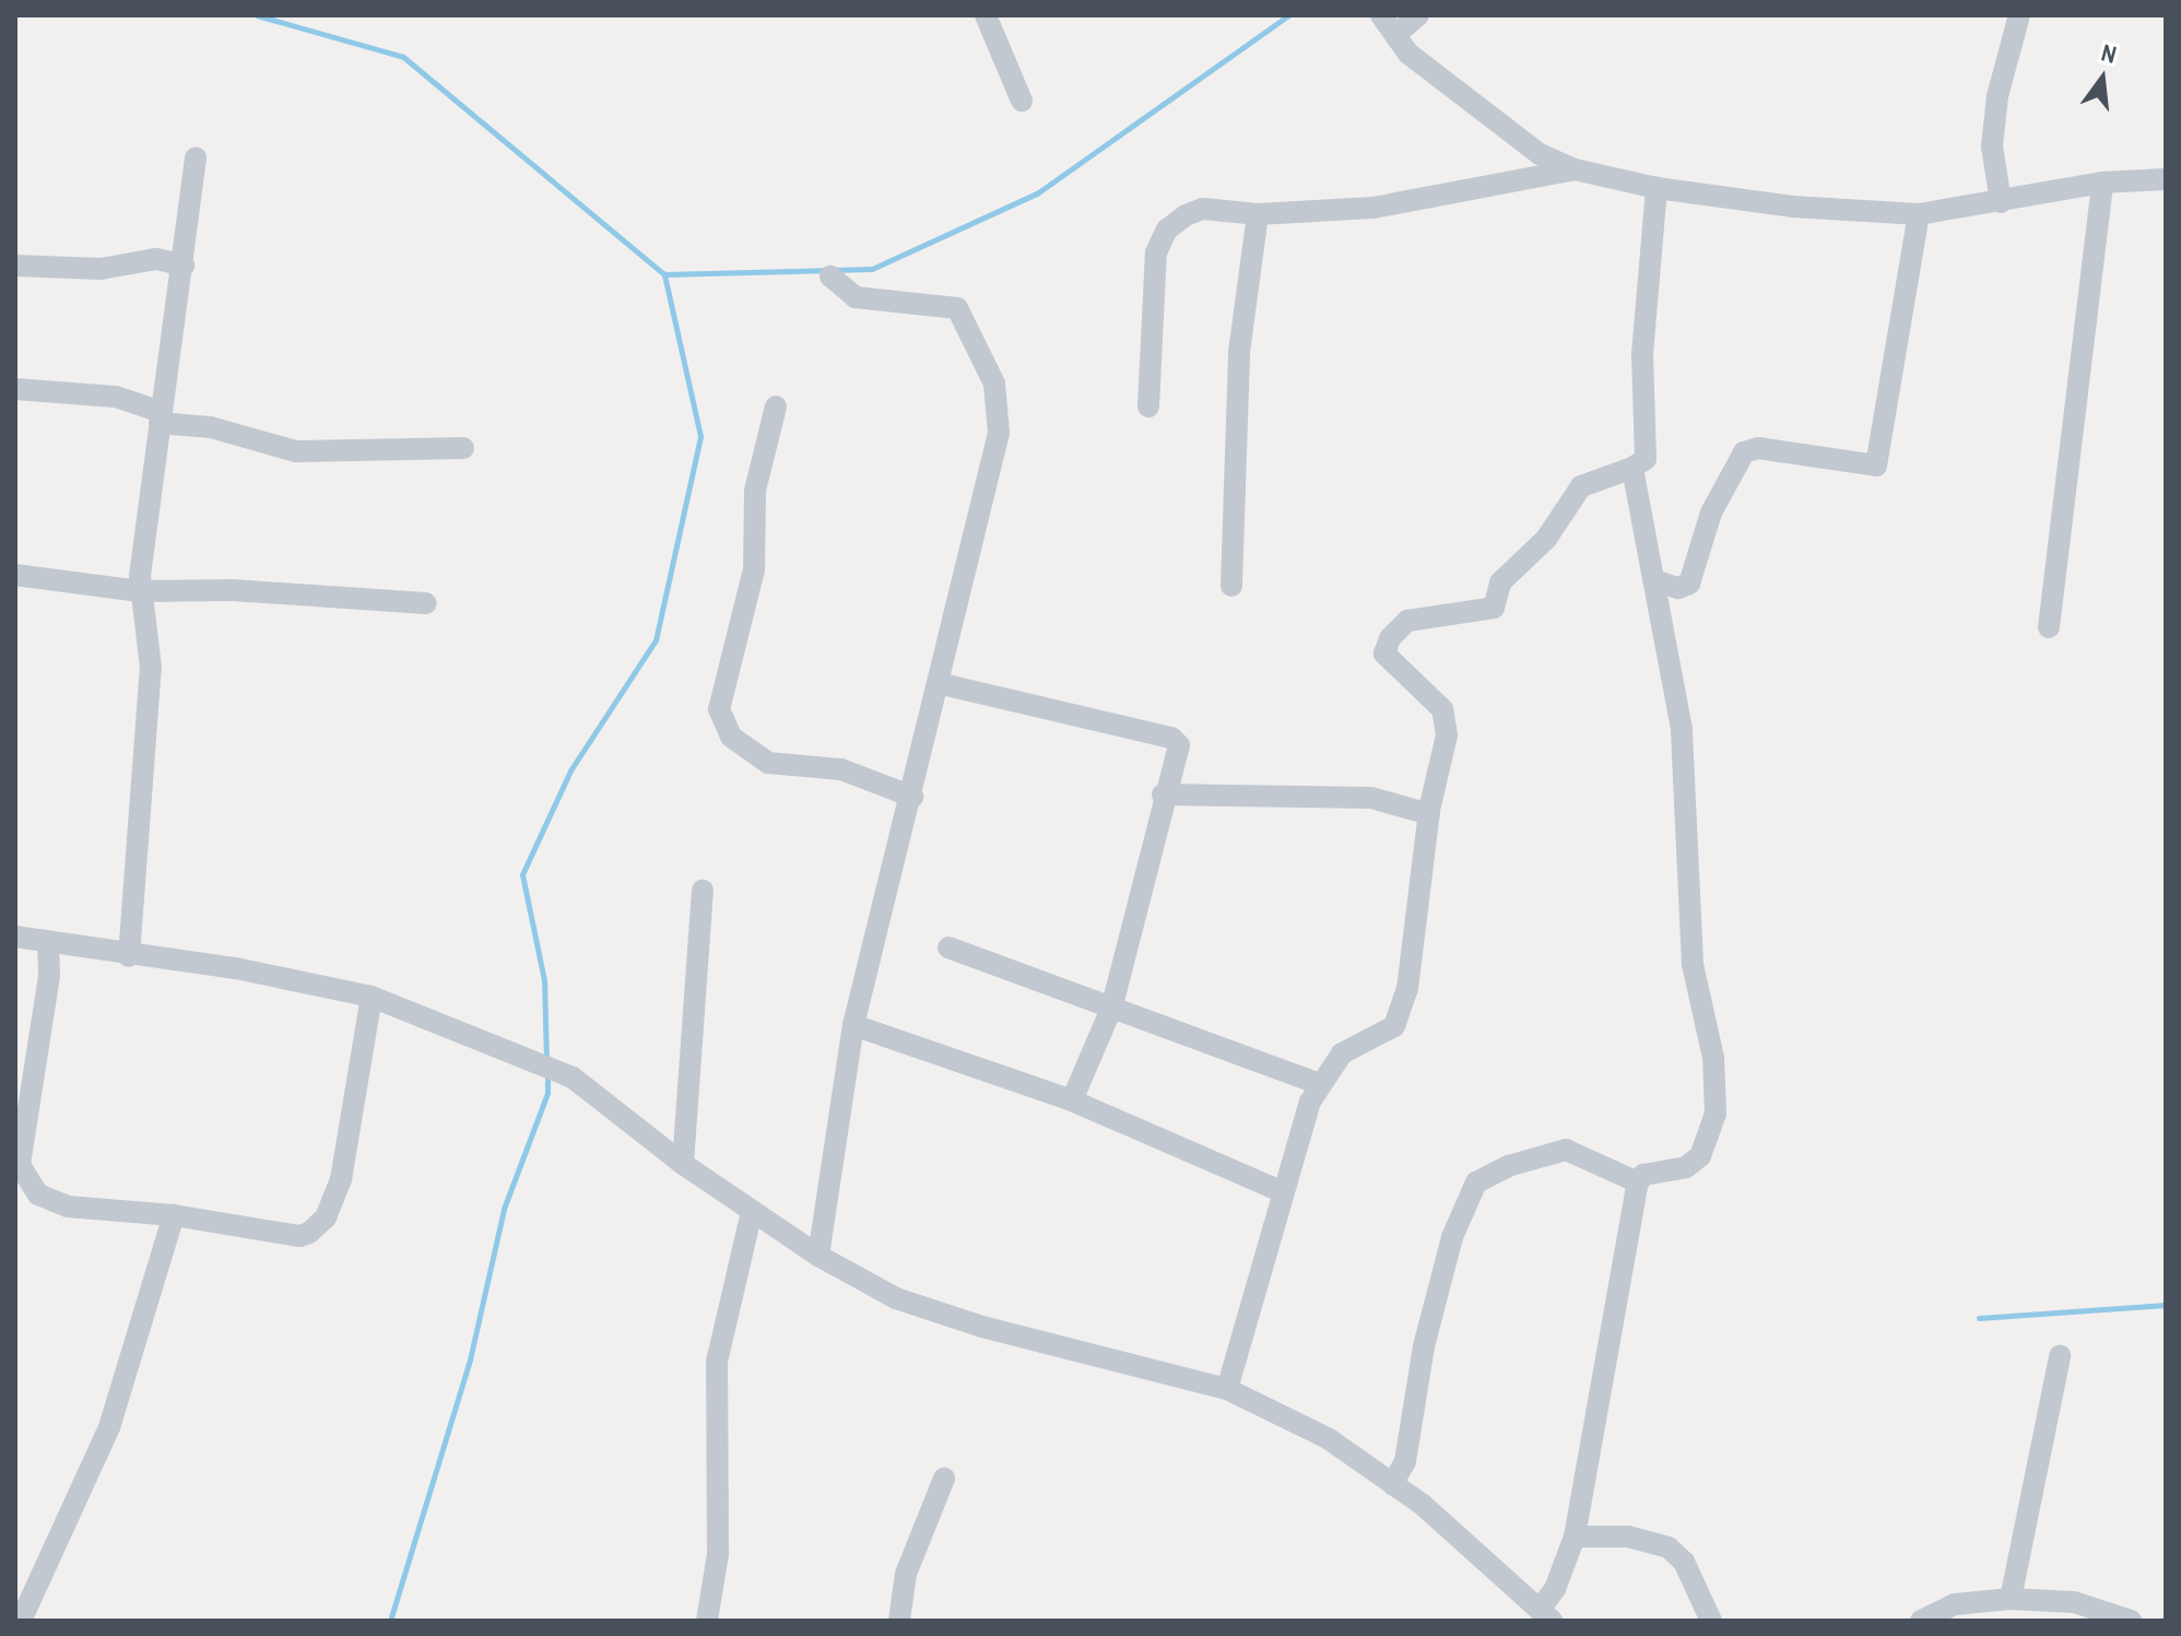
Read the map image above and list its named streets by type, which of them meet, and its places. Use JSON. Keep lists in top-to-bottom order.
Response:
{
  "north": "top"
}
